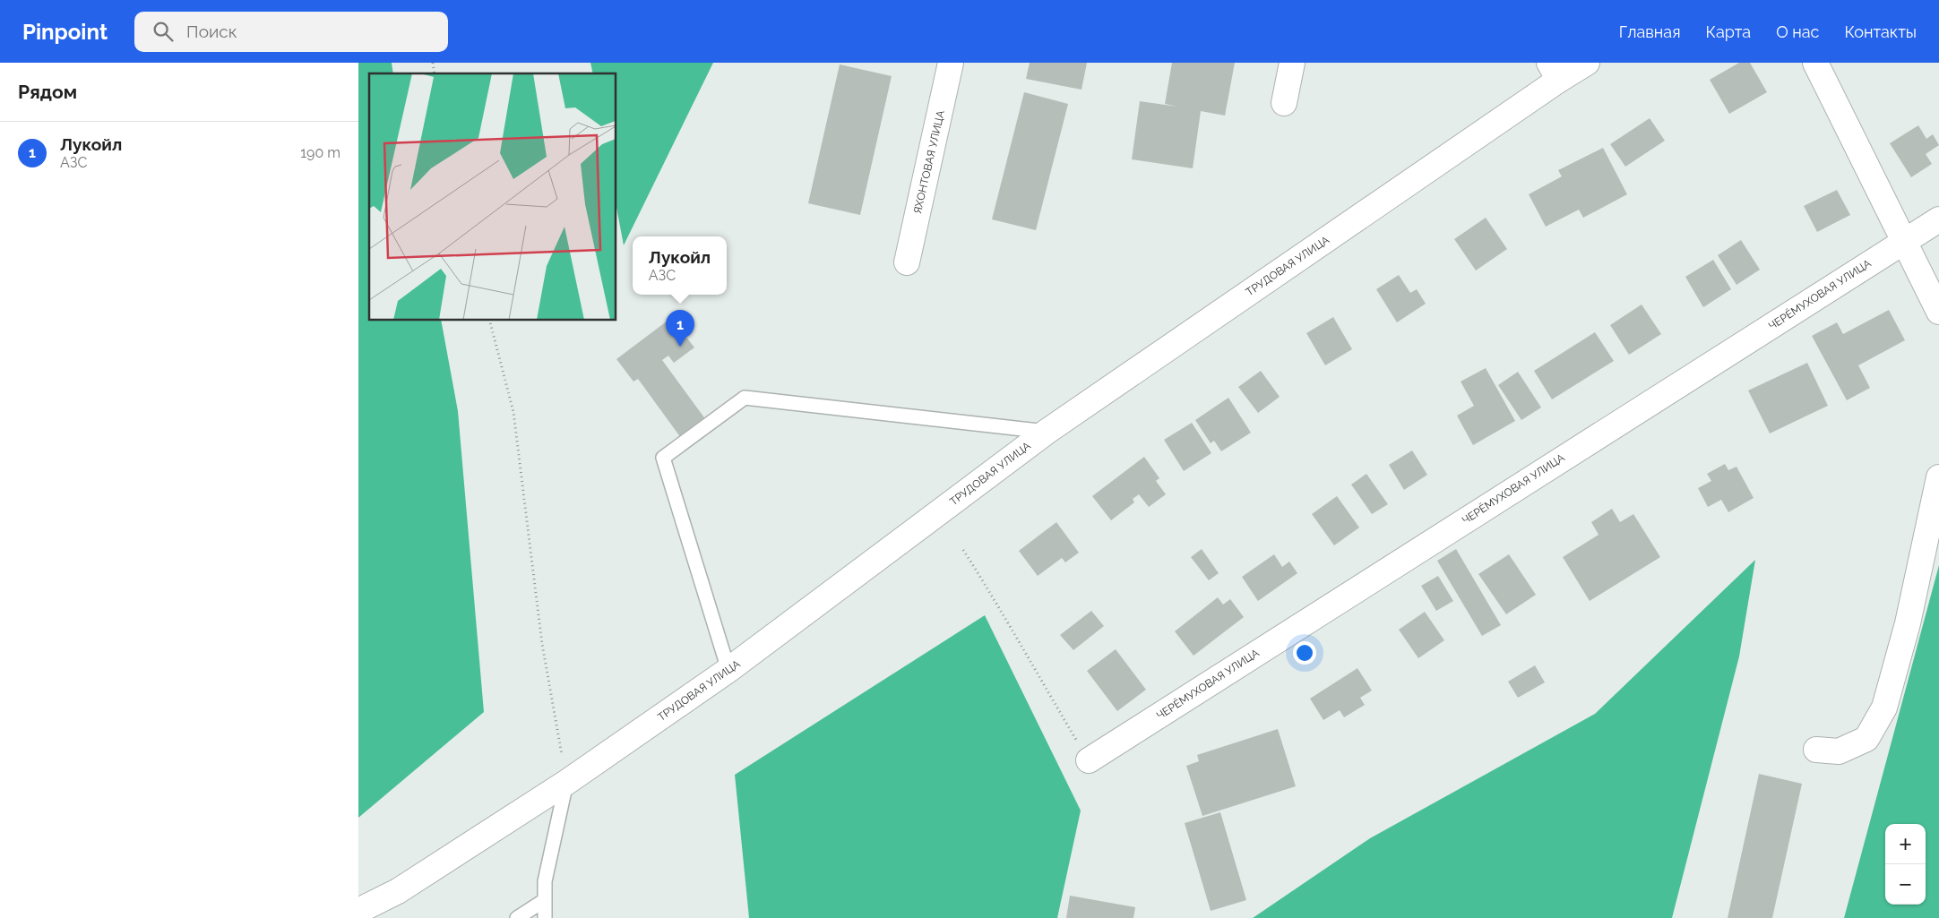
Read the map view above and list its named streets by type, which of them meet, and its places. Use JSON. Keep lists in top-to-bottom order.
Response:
{
  "streets": {
    "street": ["ЯХОНТОВАЯ УЛИЦА", "ТРУДОВАЯ УЛИЦА", "ЧЕРЁМУХОВАЯ УЛИЦА"]
  },
  "page": {
    "header": "Pinpoint",
    "search": "Поиск",
    "nav": [
      "Главная",
      "Карта",
      "О нас",
      "Контакты"
    ],
    "heading": "Рядом",
    "list": [
      {
        "mark": "1",
        "name": "Лукойл",
        "note": "АЗС",
        "value": "190 m"
      }
    ],
    "popup": ["Лукойл", "АЗС"],
    "pins": "1",
    "map_buttons": ["+", "−"]
  }
}
